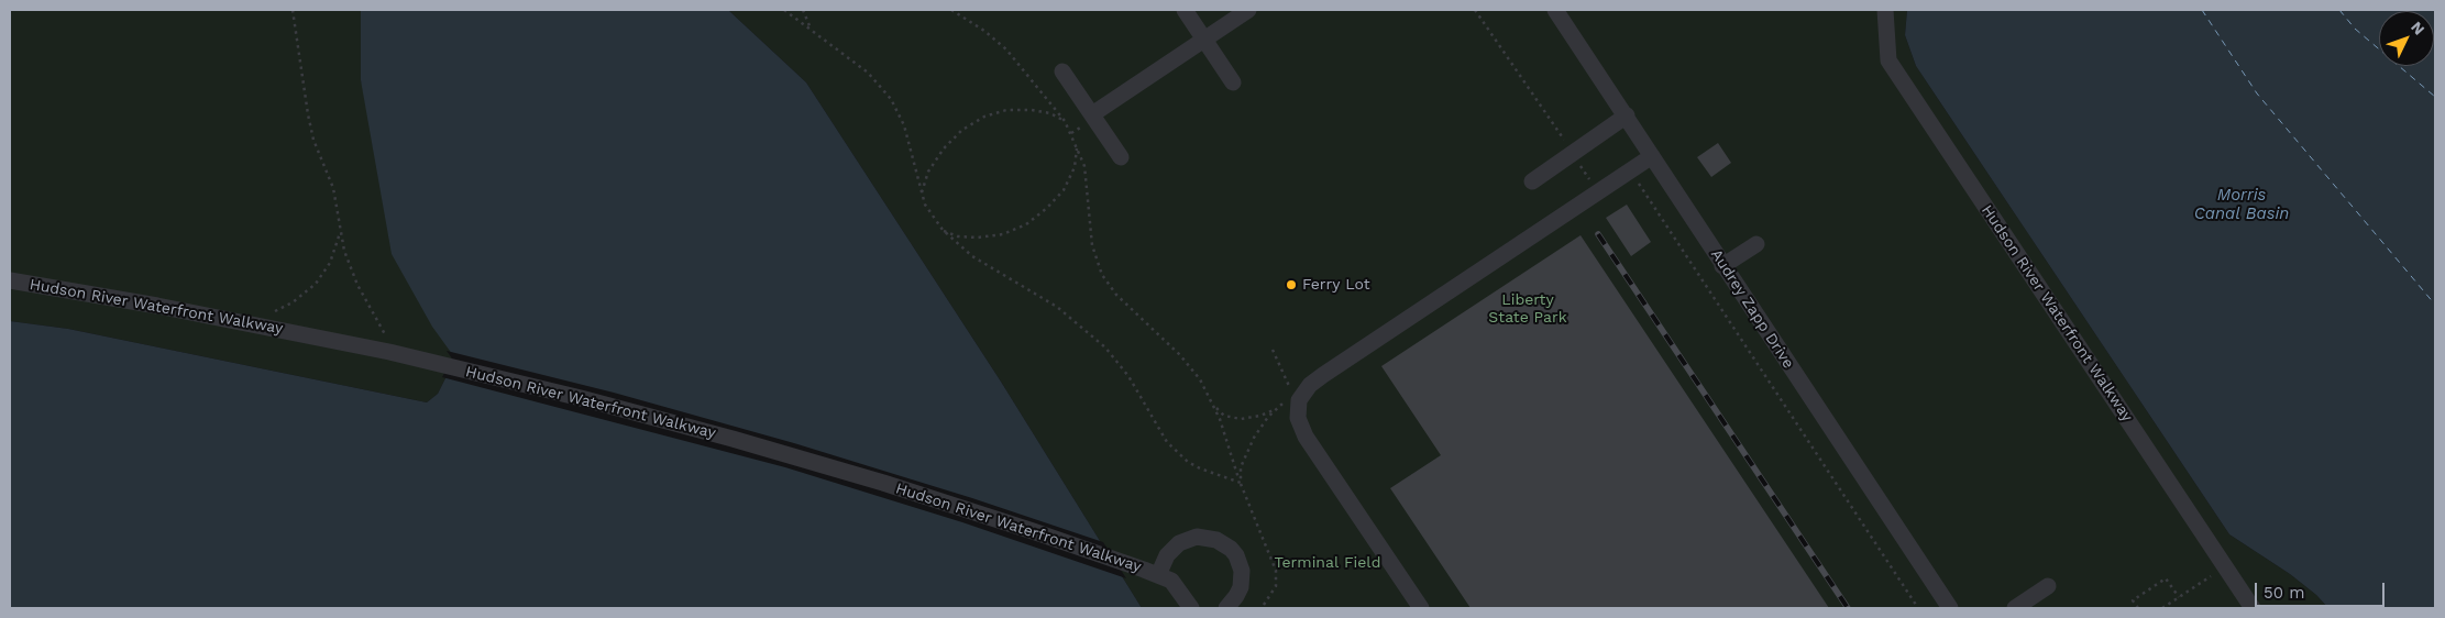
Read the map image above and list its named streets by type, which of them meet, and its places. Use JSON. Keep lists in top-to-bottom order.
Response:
{
  "streets": {
    "street": ["Hudson River Waterfront Walkway", "Audrey Zapp Drive"]
  },
  "water": ["Morris Canal Basin"],
  "parks": ["Liberty State Park", "Terminal Field"],
  "places": ["Ferry Lot"],
  "scale_bar": "50 m",
  "north": "top right"
}
